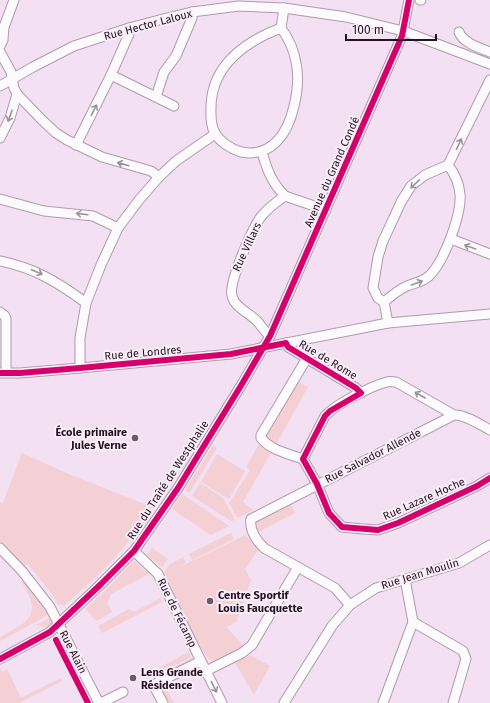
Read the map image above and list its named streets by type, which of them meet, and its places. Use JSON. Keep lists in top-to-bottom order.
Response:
{
  "streets": {
    "street": [
      "Rue Hector Laloux",
      "Avenue du Grand Condé",
      "Rue Villars",
      "Rue de Londres",
      "Rue de Rome",
      "Rue Salvador Allende",
      "Rue du Traîté de Westphalie",
      "Rue Lazare Hoche",
      "Rue Jean Moulin",
      "Rue de Fécamp",
      "Rue Alain"
    ]
  },
  "crossings": [
    ["Rue Hector Laloux", "Avenue du Grand Condé"],
    ["Avenue du Grand Condé", "Rue Villars"],
    ["Avenue du Grand Condé", "Rue de Londres"],
    ["Avenue du Grand Condé", "Rue du Traîté de Westphalie"],
    ["Rue de Londres", "Rue de Rome"],
    ["Rue de Londres", "Rue du Traîté de Westphalie"],
    ["Rue Salvador Allende", "Rue Lazare Hoche"],
    ["Rue du Traîté de Westphalie", "Rue de Fécamp"],
    ["Rue du Traîté de Westphalie", "Rue Alain"]
  ],
  "places": ["École primaire Jules Verne", "Centre Sportif Louis Faucquette", "Lens Grande Résidence"],
  "scale_bar": "100 m"
}
